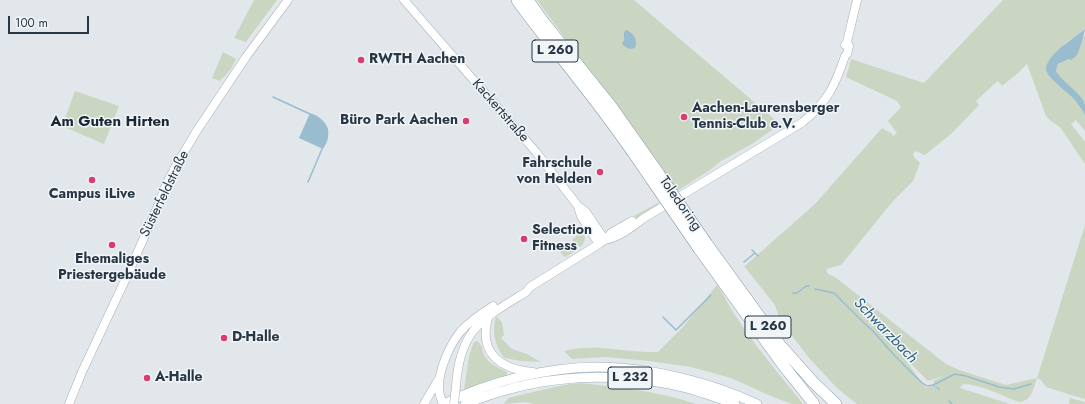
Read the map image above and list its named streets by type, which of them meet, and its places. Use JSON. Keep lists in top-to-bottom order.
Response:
{
  "streets": {
    "highway": ["L 260", "Toledoring"],
    "main road": ["Kackertstraße", "Süsterfeldstraße", "L 232"]
  },
  "districts": ["Am Guten Hirten"],
  "water": ["Schwarzbach"],
  "places": [
    "RWTH Aachen",
    "Aachen-Laurensberger Tennis-Club e.V.",
    "Büro Park Aachen",
    "Fahrschule von Helden",
    "Campus iLive",
    "Selection Fitness",
    "Ehemaliges Priestergebäude",
    "D-Halle",
    "A-Halle"
  ],
  "scale_bar": "100 m"
}
